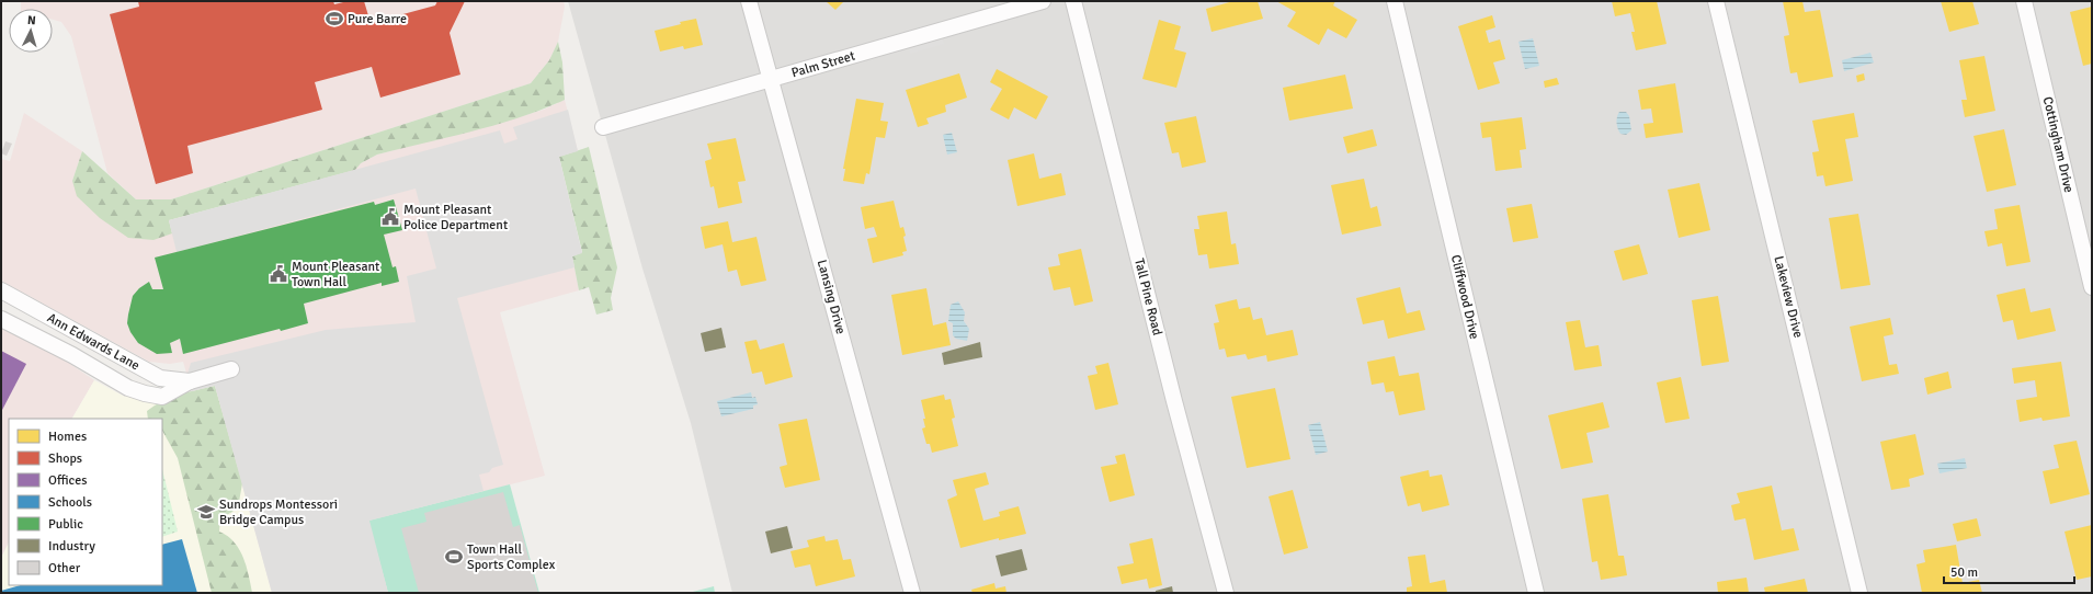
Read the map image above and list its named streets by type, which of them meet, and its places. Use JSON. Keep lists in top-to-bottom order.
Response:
{
  "streets": {
    "street": [
      "Palm Street",
      "Cottingham Drive",
      "Lansing Drive",
      "Tall Pine Road",
      "Cliffwood Drive",
      "Lakeview Drive",
      "Ann Edwards Lane"
    ]
  },
  "crossings": [
    ["Palm Street", "Lansing Drive"]
  ],
  "places": {
    "sports": ["Pure Barre", "Town Hall Sports Complex"],
    "public building": ["Mount Pleasant Police Department", "Mount Pleasant Town Hall"],
    "school or university": ["Sundrops Montessori Bridge Campus"]
  },
  "legend": [
    "Homes",
    "Shops",
    "Offices",
    "Schools",
    "Public",
    "Industry",
    "Other"
  ],
  "scale_bar": "50 m",
  "north": "top"
}
